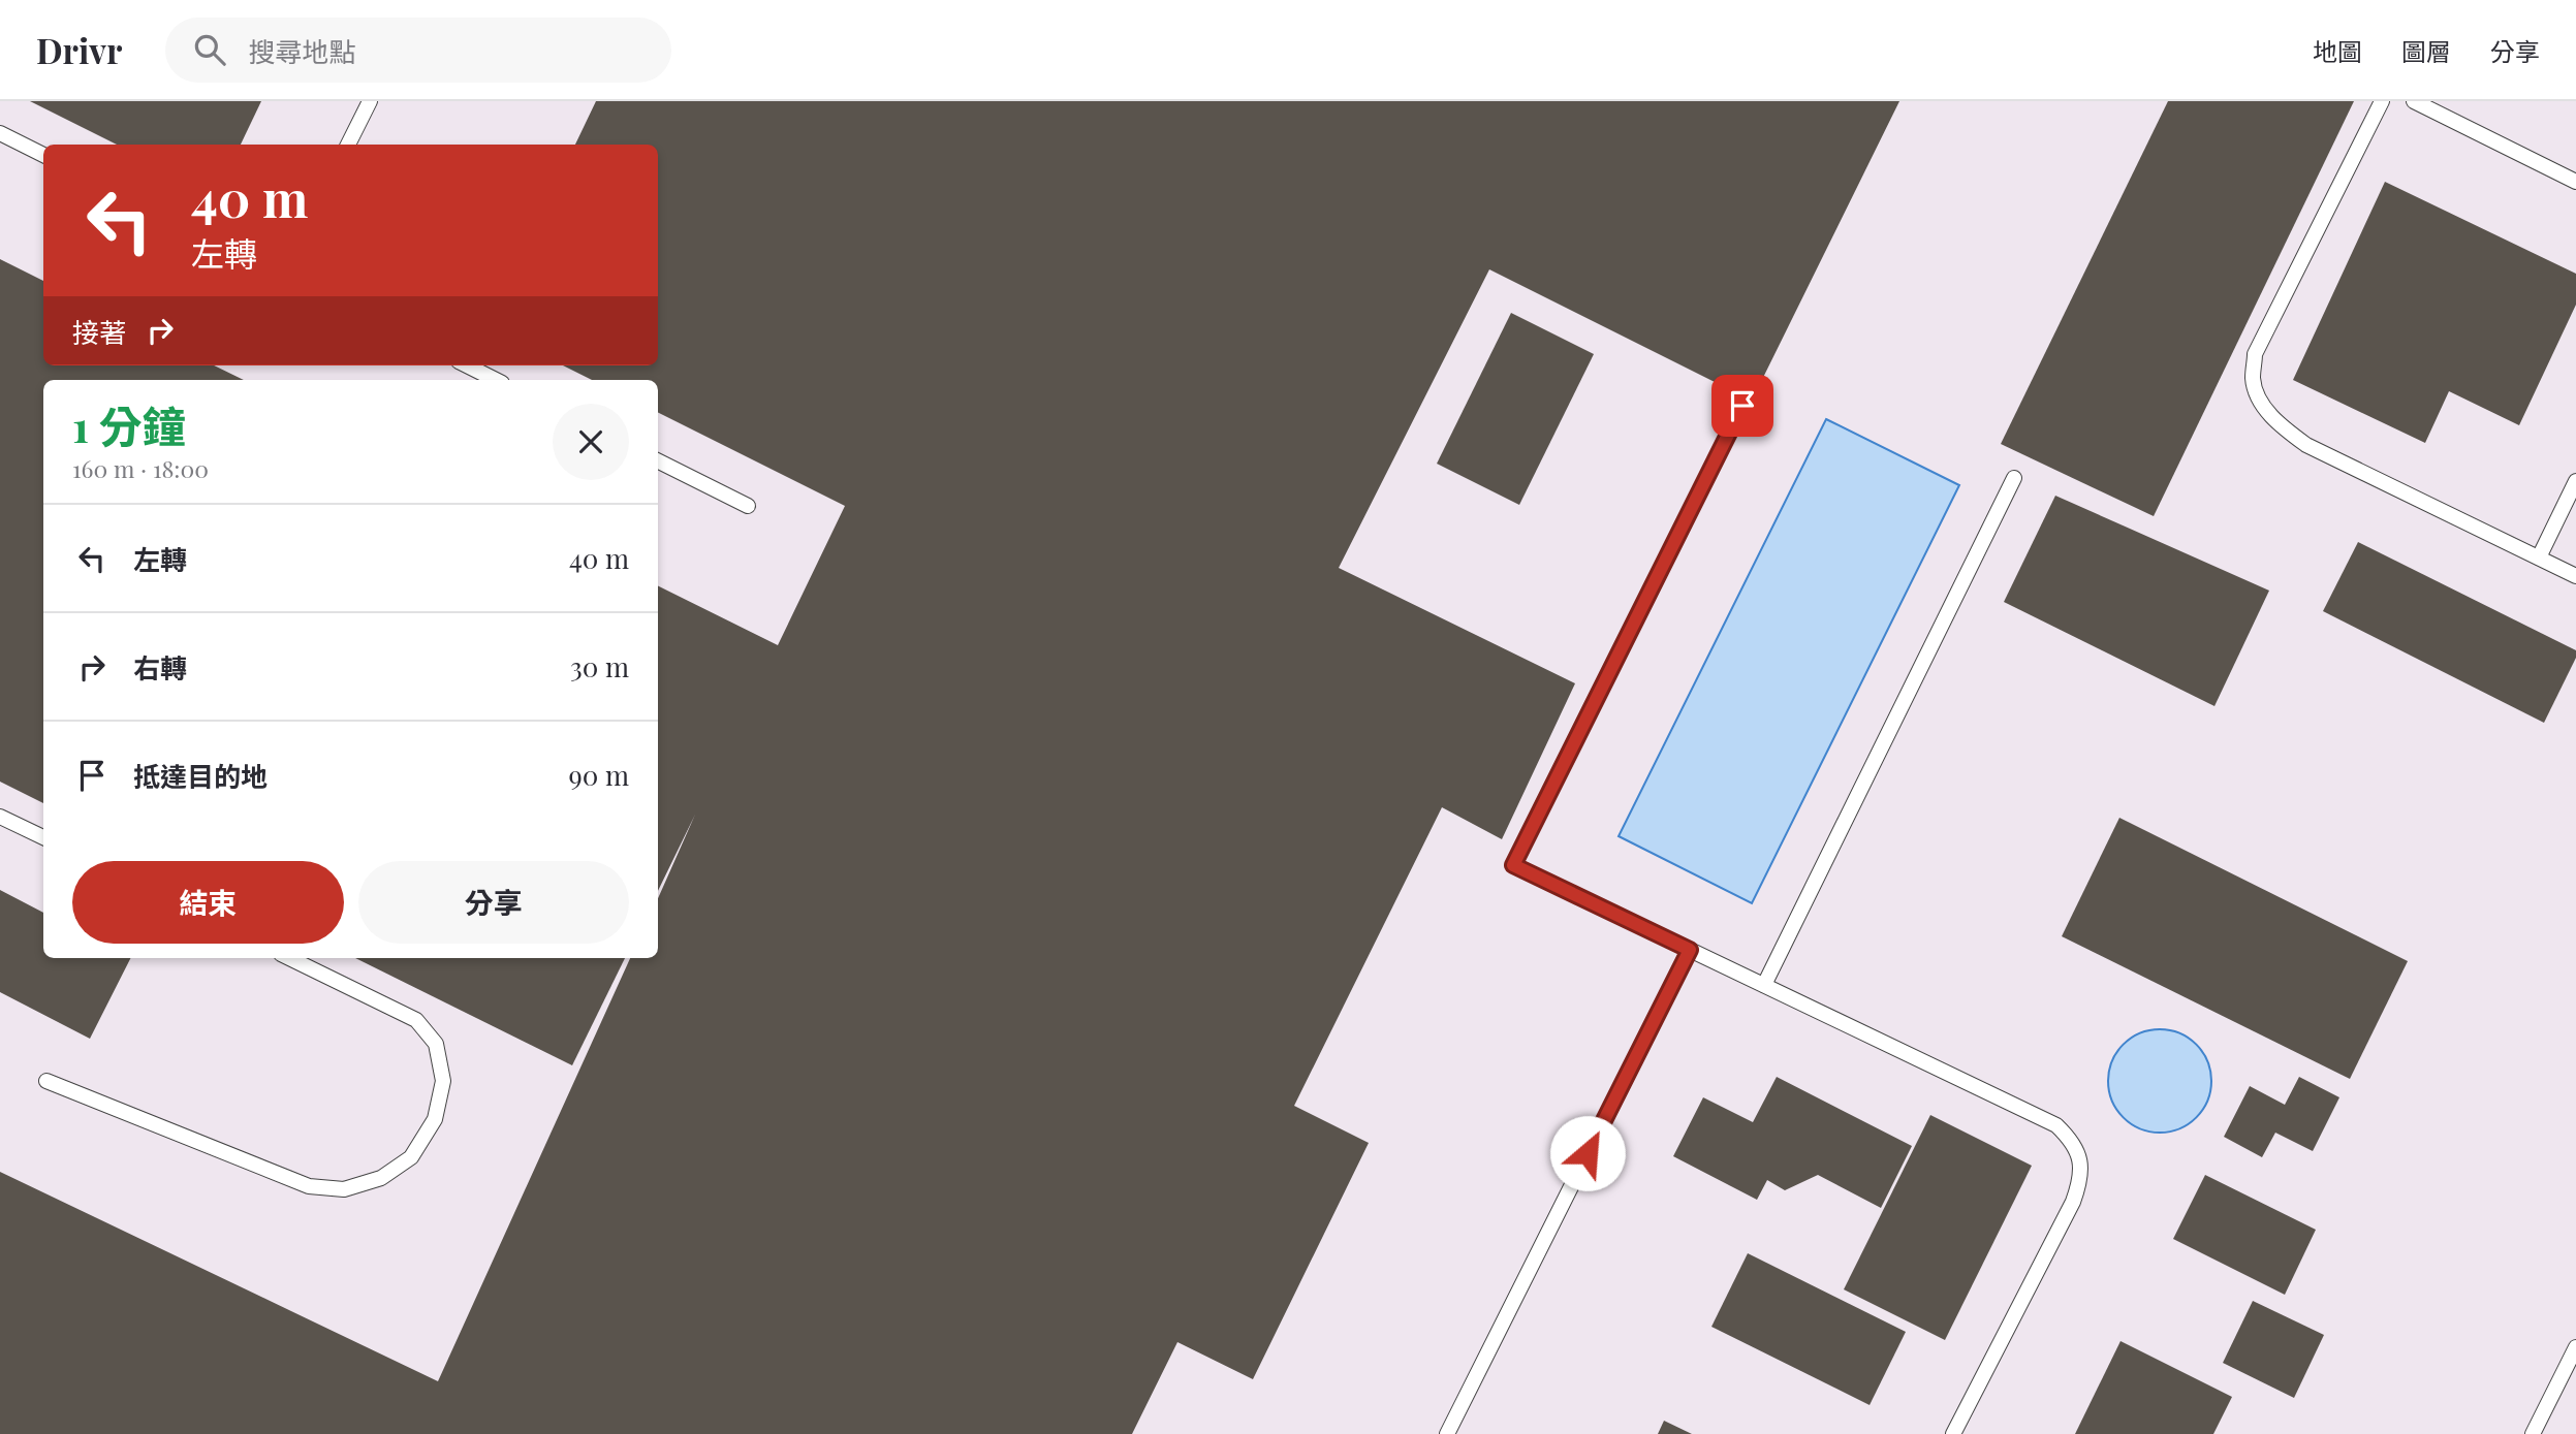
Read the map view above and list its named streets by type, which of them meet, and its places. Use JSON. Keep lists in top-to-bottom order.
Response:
{
  "page": {
    "header": "Drivr",
    "search": "搜尋地點",
    "nav": ["地圖", "圖層", "分享"],
    "turn": ["40 m", "左轉"],
    "then": "接著",
    "heading": ["1 分鐘", "160 m · 18:00"],
    "list": [
      {
        "name": "左轉",
        "value": "40 m"
      },
      {
        "name": "右轉",
        "value": "30 m"
      },
      {
        "name": "抵達目的地",
        "value": "90 m"
      }
    ],
    "buttons": ["結束", "分享"]
  }
}
